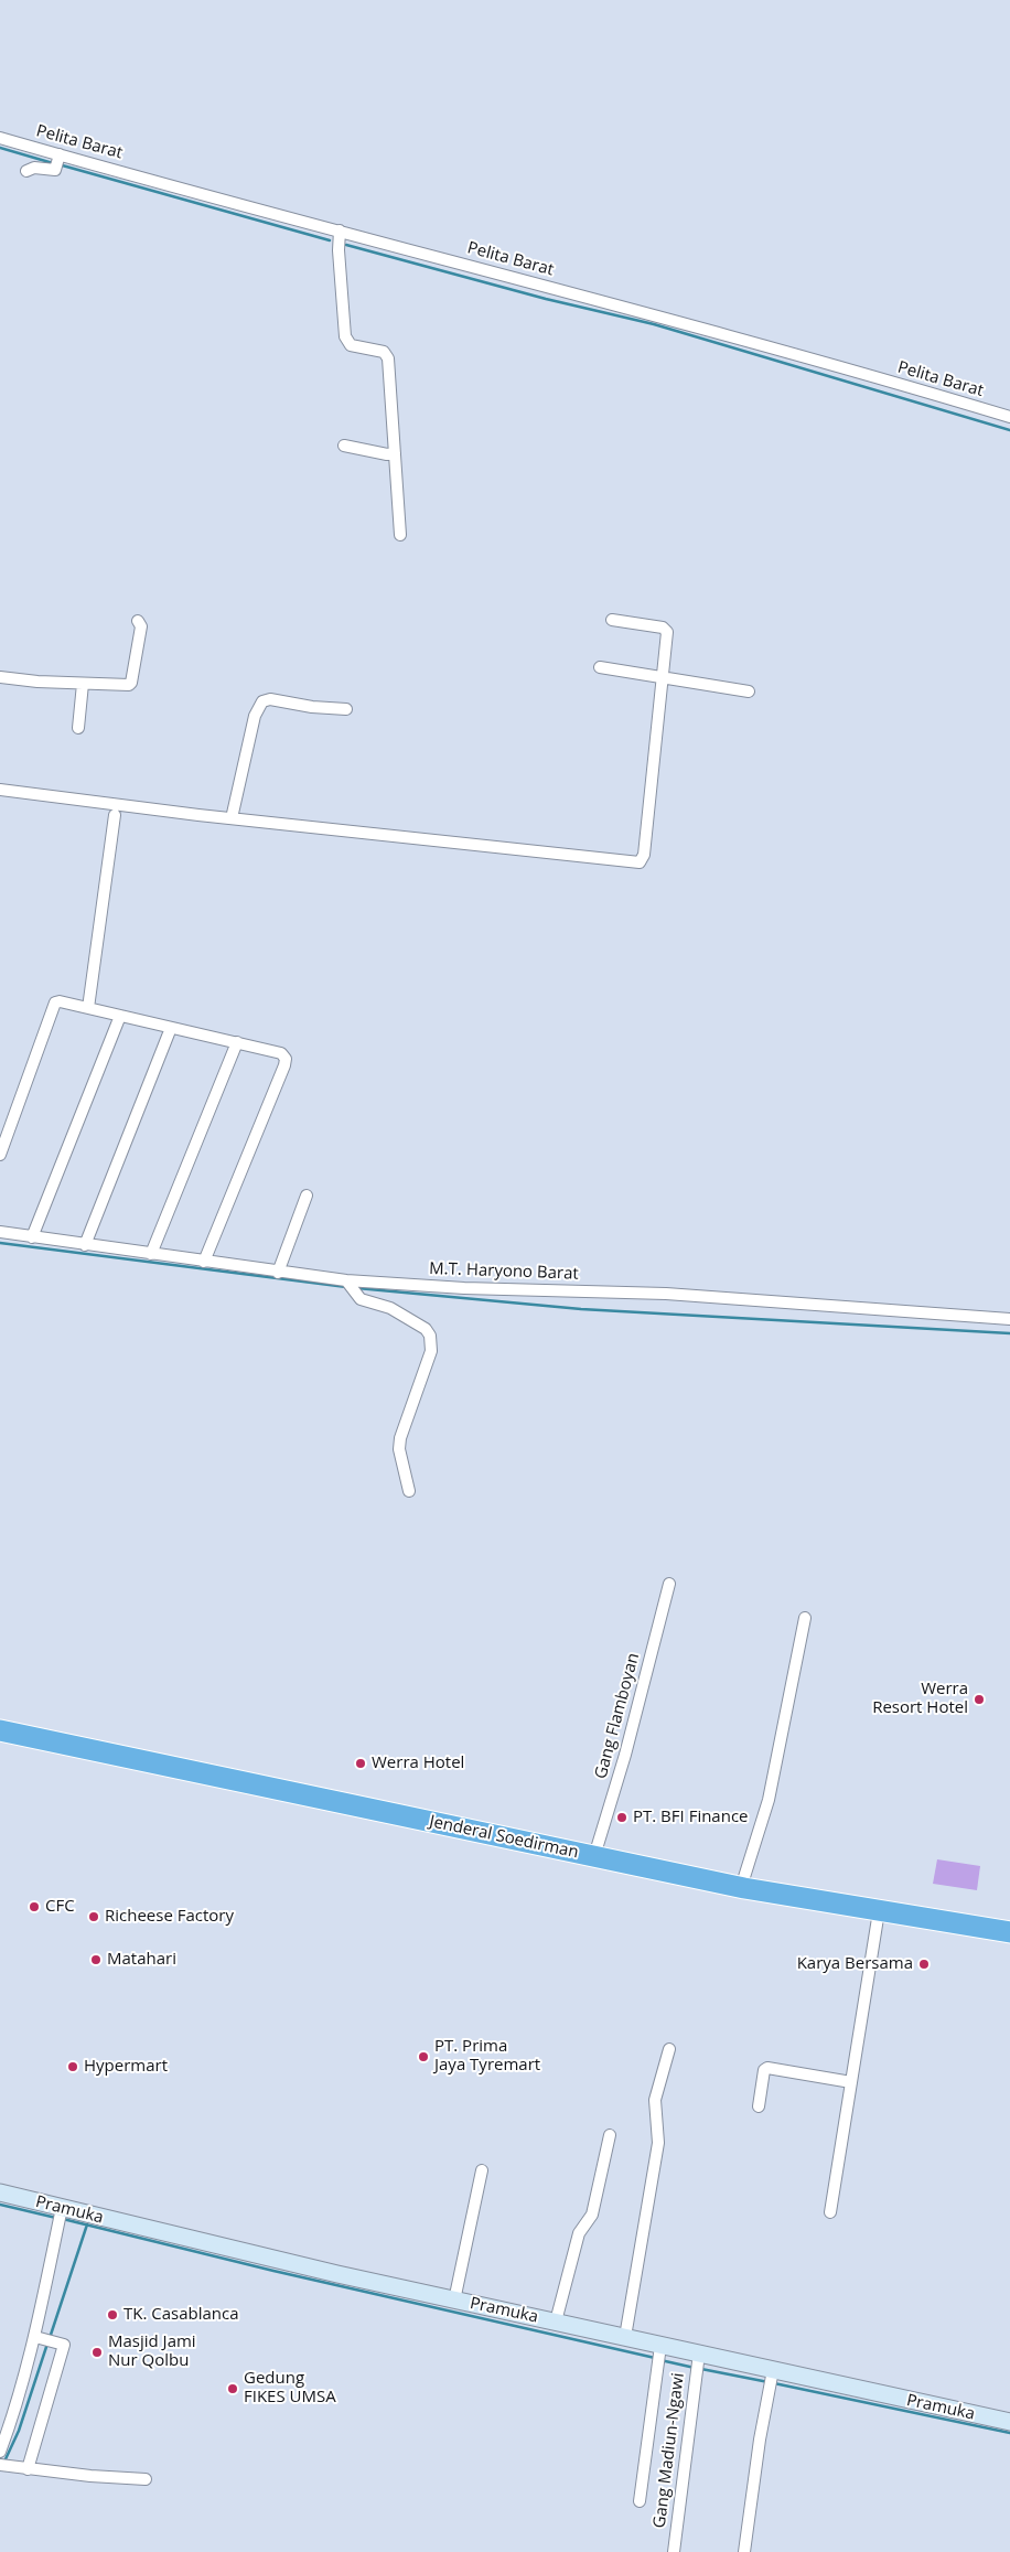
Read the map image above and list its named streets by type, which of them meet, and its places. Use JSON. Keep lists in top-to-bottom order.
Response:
{
  "streets": {
    "highway": ["Jenderal Soedirman"],
    "street": [
      "Pelita Barat",
      "M.T. Haryono Barat",
      "Gang Flamboyan",
      "Pramuka",
      "Gang Madiun-Ngawi"
    ]
  },
  "crossings": [
    ["Gang Flamboyan", "Jenderal Soedirman"],
    ["Pramuka", "Gang Madiun-Ngawi"]
  ],
  "places": [
    "Werra Resort Hotel",
    "Werra Hotel",
    "PT. BFI Finance",
    "CFC",
    "Richeese Factory",
    "Matahari",
    "Karya Bersama",
    "PT. Prima Jaya Tyremart",
    "Hypermart",
    "TK. Casablanca",
    "Masjid Jami Nur Qolbu",
    "Gedung FIKES UMSA"
  ]
}
